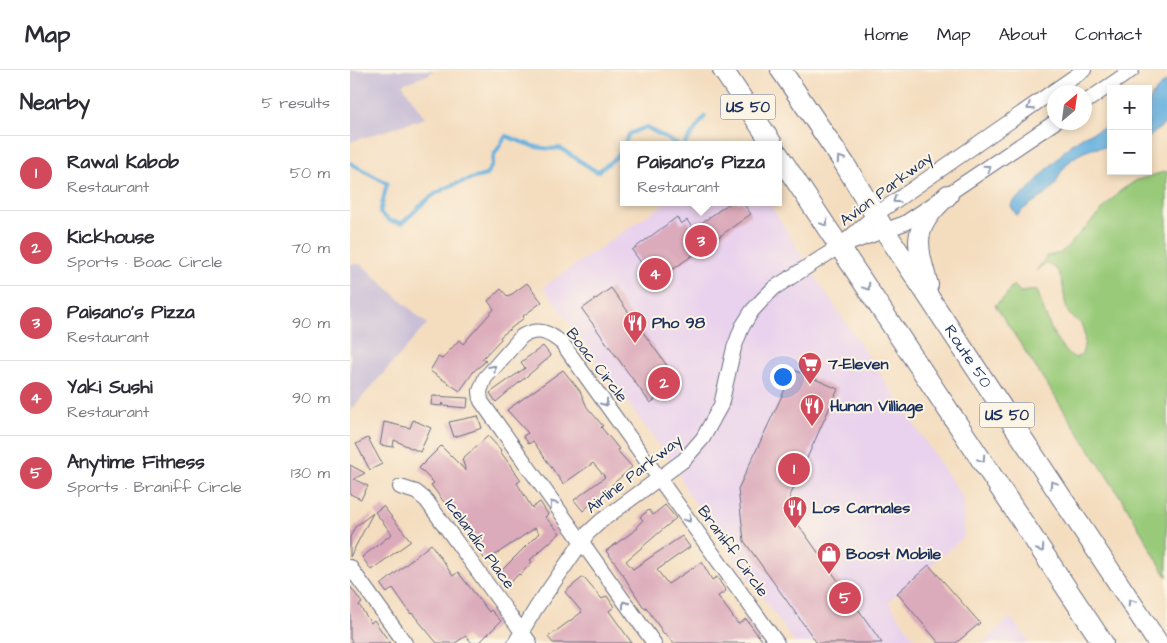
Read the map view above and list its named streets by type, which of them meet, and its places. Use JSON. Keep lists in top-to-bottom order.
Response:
{
  "streets": {
    "highway": ["US 50", "Route 50"],
    "street": [
      "Avion Parkway",
      "Boac Circle",
      "Airline Parkway",
      "Icelandic Place",
      "Braniff Circle"
    ]
  },
  "crossings": [
    ["US 50", "Avion Parkway"],
    ["US 50", "Airline Parkway"],
    ["Avion Parkway", "Route 50"],
    ["Avion Parkway", "Airline Parkway"],
    ["Boac Circle", "Airline Parkway"],
    ["Boac Circle", "Braniff Circle"],
    ["Airline Parkway", "Icelandic Place"],
    ["Airline Parkway", "Braniff Circle"]
  ],
  "places": {
    "restaurant": ["Pho 98", "Hunan Villiage", "Los Carnales"],
    "supermarket": ["7-Eleven"],
    "shop": ["Boost Mobile"]
  },
  "north": "top right",
  "page": {
    "header": "Map",
    "nav": [
      "Home",
      "Map",
      "About",
      "Contact"
    ],
    "heading": ["Nearby", "5 results"],
    "map_buttons": ["+", "−"],
    "list": [
      {
        "mark": "1",
        "name": "Rawal Kabob",
        "note": "Restaurant",
        "value": "50 m"
      },
      {
        "mark": "2",
        "name": "Kickhouse",
        "note": "Sports · Boac Circle",
        "value": "70 m"
      },
      {
        "mark": "3",
        "name": "Paisano's Pizza",
        "note": "Restaurant",
        "value": "90 m"
      },
      {
        "mark": "4",
        "name": "Yaki Sushi",
        "note": "Restaurant",
        "value": "90 m"
      },
      {
        "mark": "5",
        "name": "Anytime Fitness",
        "note": "Sports · Braniff Circle",
        "value": "130 m"
      }
    ],
    "popup": ["Paisano's Pizza", "Restaurant"],
    "pins": [
      "3",
      "4",
      "2",
      "1",
      "5"
    ]
  }
}
